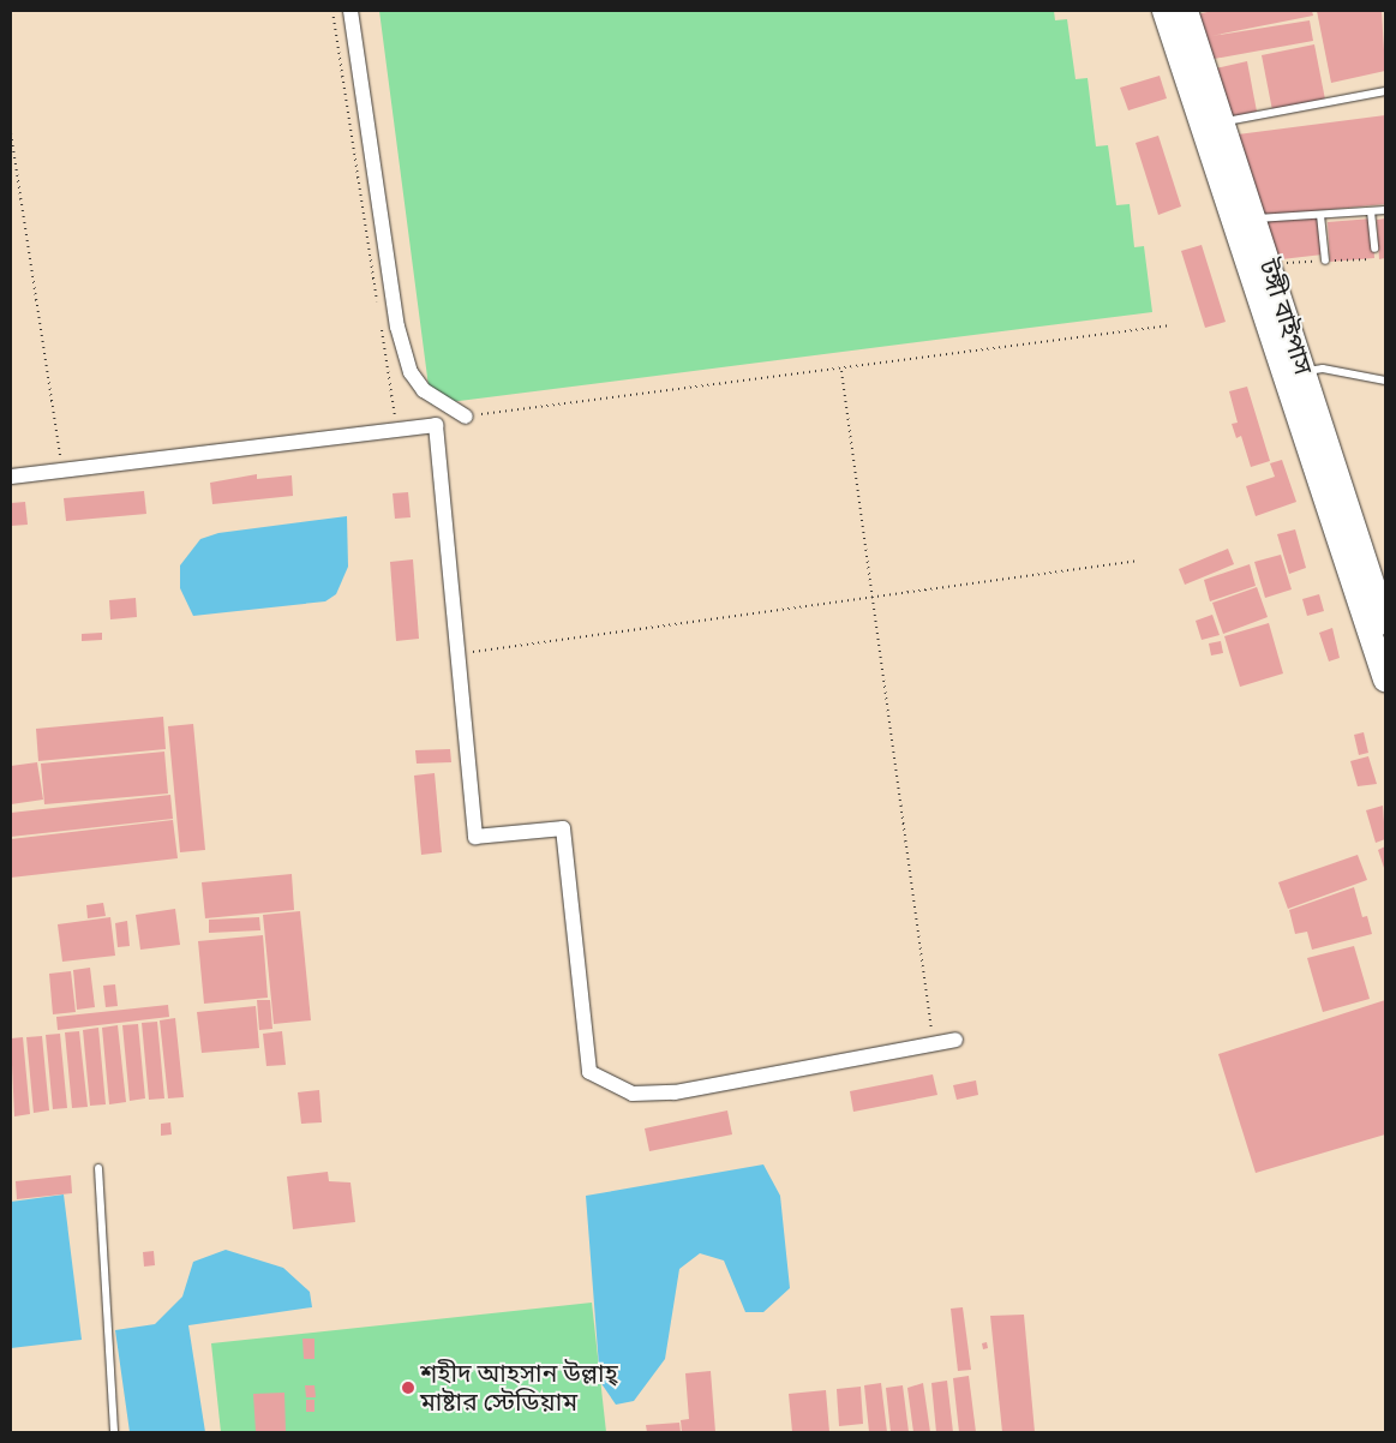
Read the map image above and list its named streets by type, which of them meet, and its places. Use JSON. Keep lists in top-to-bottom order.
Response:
{
  "streets": {
    "main road": ["টঙ্গী বাইপাস"]
  },
  "places": ["শহীদ আহসান উল্লাহ্‌ মাষ্টার স্টেডিয়াম"]
}
